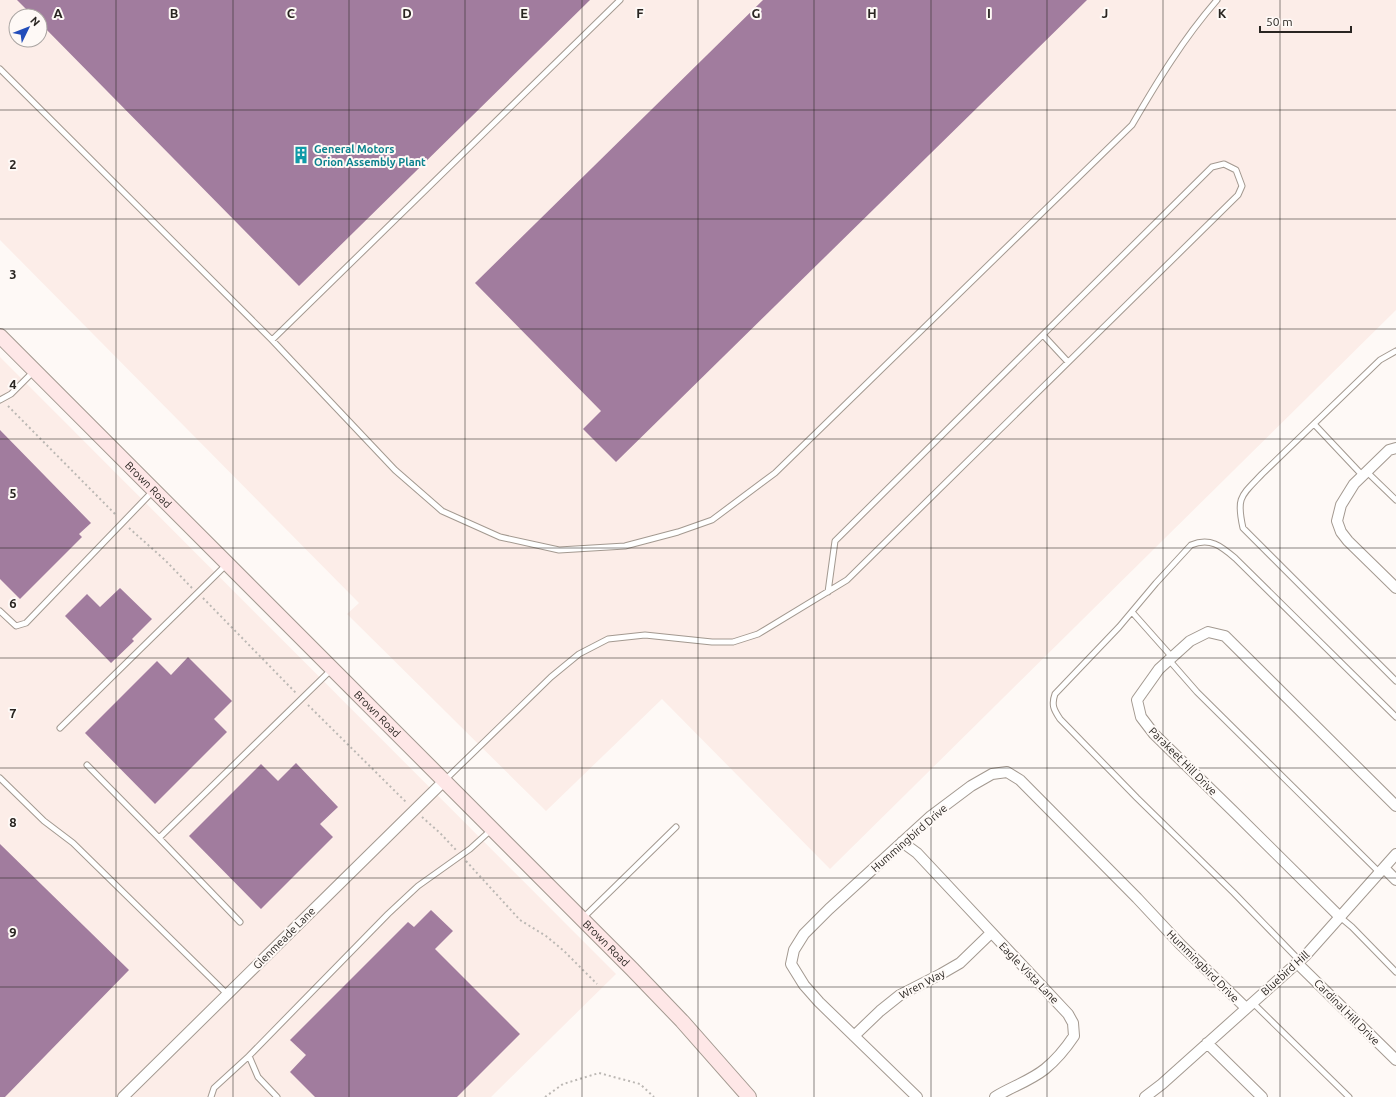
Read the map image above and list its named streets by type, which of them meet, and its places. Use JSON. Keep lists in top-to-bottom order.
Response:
{
  "streets": {
    "main road": ["Brown Road"],
    "street": [
      "Parakeet Hill Drive",
      "Hummingbird Drive",
      "Glenmeade Lane",
      "Eagle Vista Lane",
      "Bluebird Hill",
      "Wren Way",
      "Cardinal Hill Drive"
    ]
  },
  "crossings": [
    ["Brown Road", "Glenmeade Lane"],
    ["Parakeet Hill Drive", "Bluebird Hill"],
    ["Hummingbird Drive", "Eagle Vista Lane"],
    ["Hummingbird Drive", "Bluebird Hill"],
    ["Hummingbird Drive", "Wren Way"],
    ["Eagle Vista Lane", "Wren Way"],
    ["Bluebird Hill", "Cardinal Hill Drive"]
  ],
  "places": {
    "building": ["General Motors Orion Assembly Plant"]
  },
  "scale_bar": "50 m",
  "north": "top right",
  "grid": {
    "columns": [
      "A",
      "B",
      "C",
      "D",
      "E",
      "F",
      "G",
      "H",
      "I",
      "J",
      "K"
    ],
    "rows": [
      "2",
      "3",
      "4",
      "5",
      "6",
      "7",
      "8",
      "9"
    ]
  }
}
